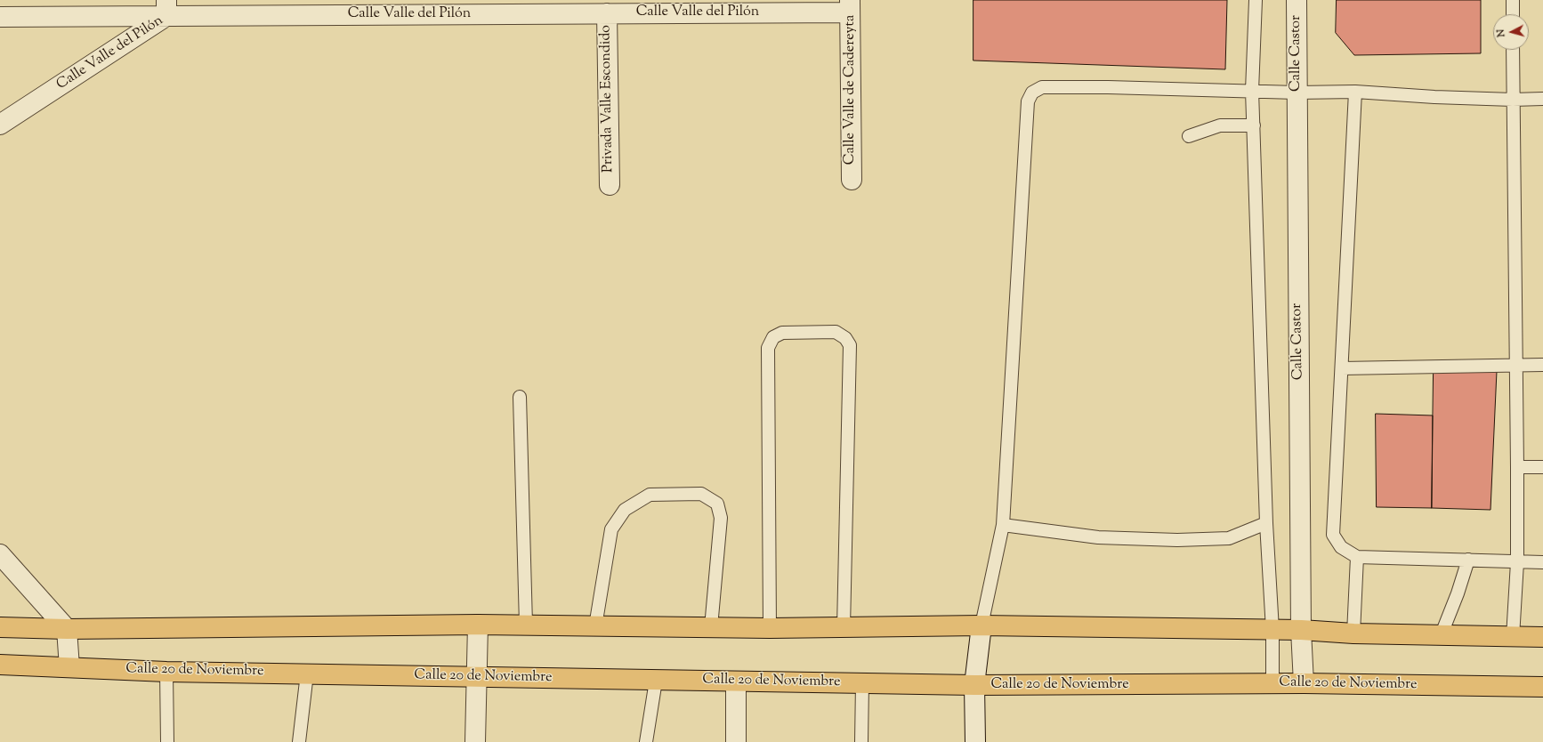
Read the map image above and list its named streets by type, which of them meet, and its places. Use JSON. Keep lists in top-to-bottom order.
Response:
{
  "streets": {
    "main road": ["Calle 20 de Noviembre"],
    "street": [
      "Calle Valle del Pilón",
      "Calle Castor",
      "Calle Valle de Cadereyta",
      "Privada Valle Escondido"
    ]
  },
  "crossings": [
    ["Calle Valle del Pilón", "Calle Valle de Cadereyta"],
    ["Calle Valle del Pilón", "Privada Valle Escondido"],
    ["Calle Castor", "Calle 20 de Noviembre"]
  ],
  "north": "left"
}
